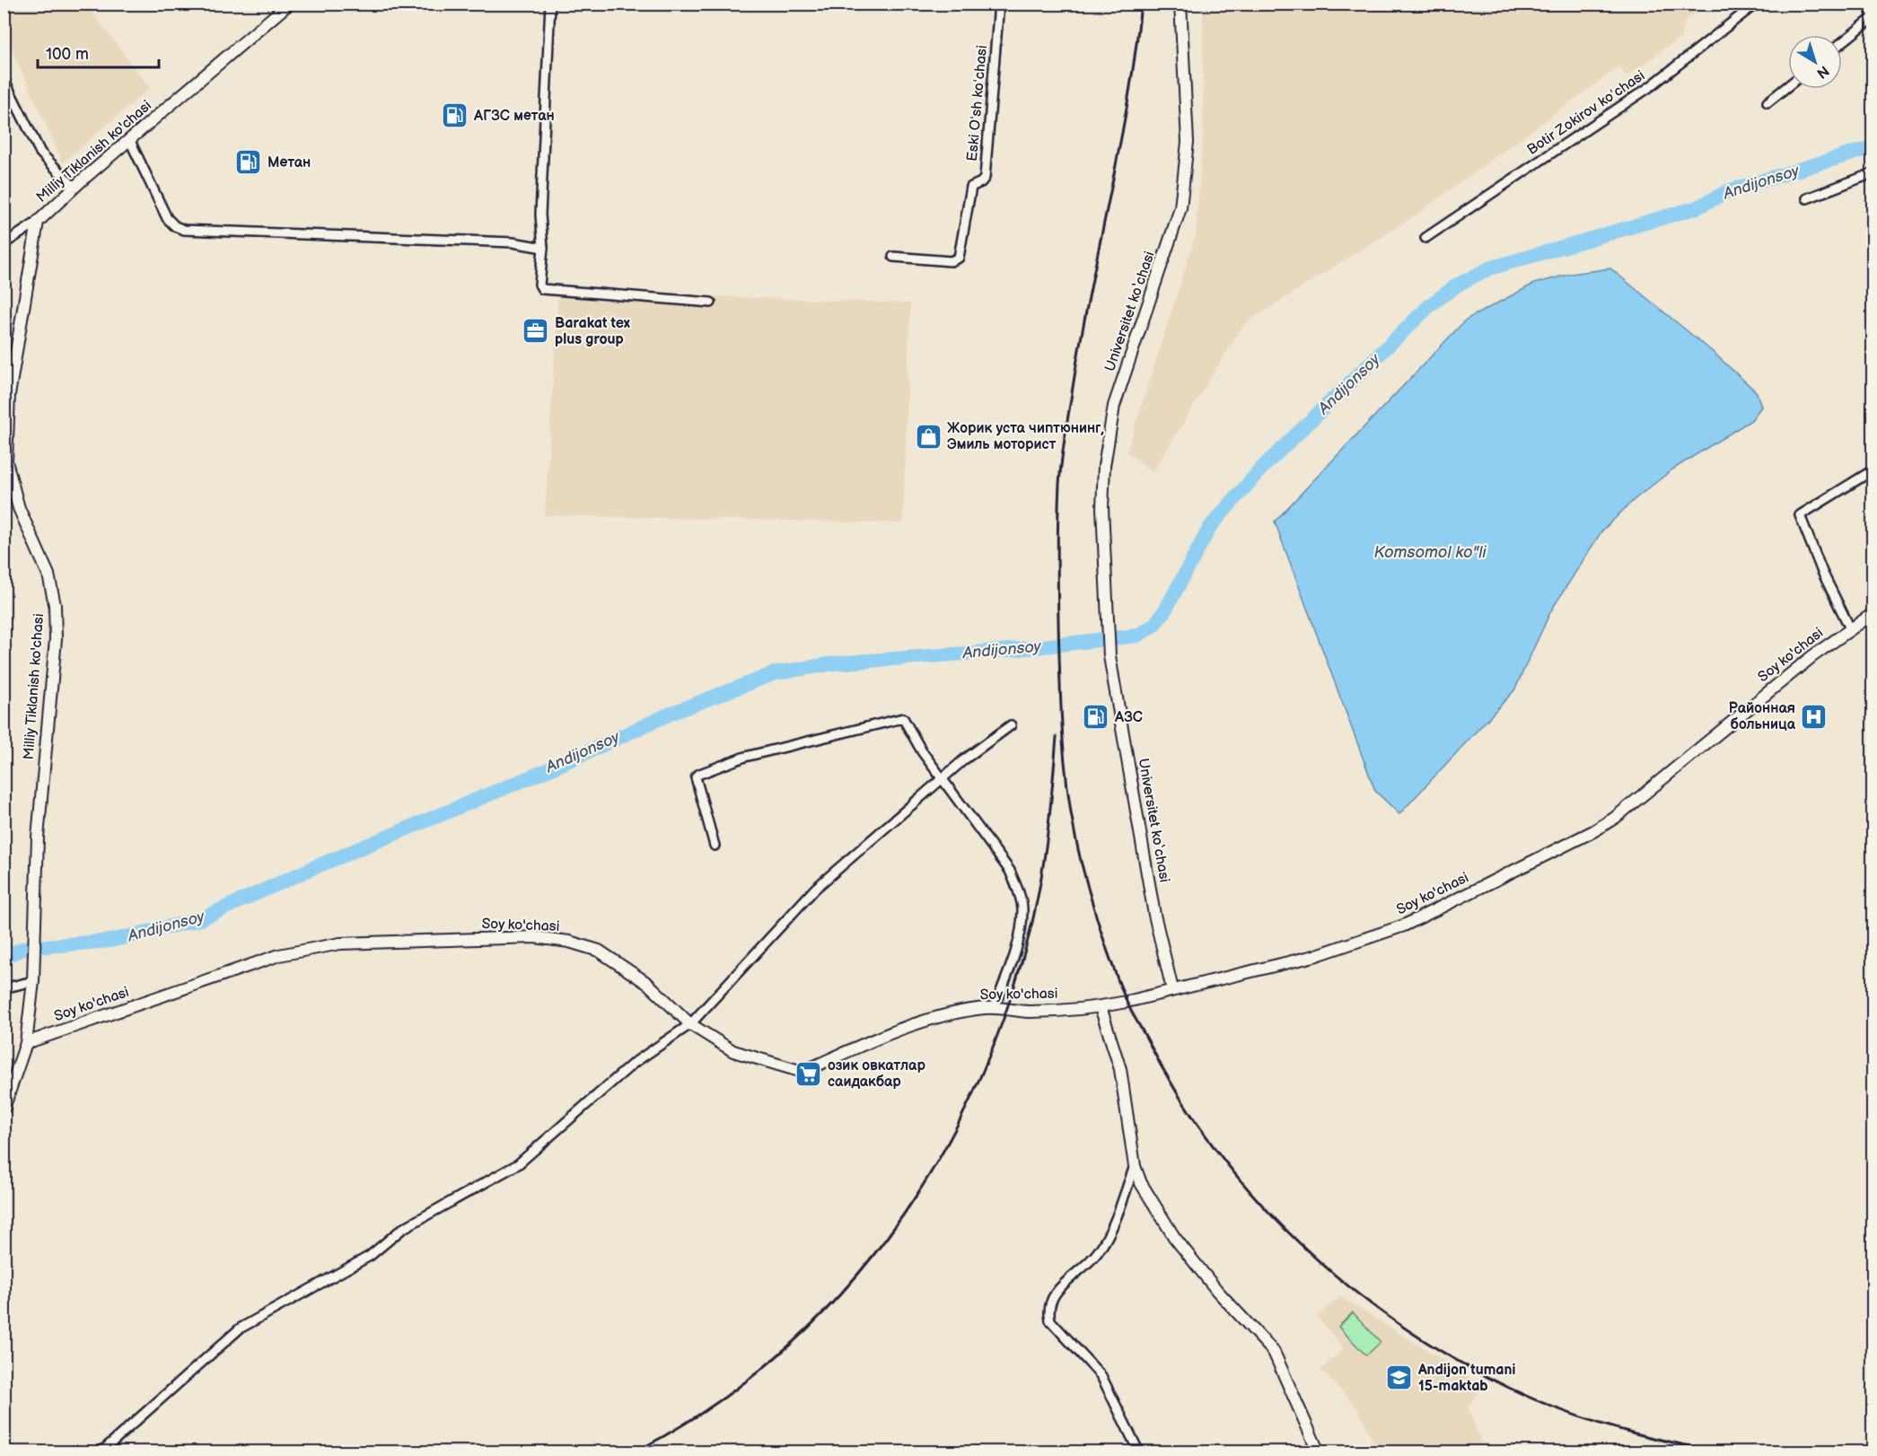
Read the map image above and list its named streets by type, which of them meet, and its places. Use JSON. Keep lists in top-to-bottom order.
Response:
{
  "streets": {
    "main road": ["Milliy Tiklanish ko'chasi", "Universitet kо‘chasi", "Soy ko'chasi"],
    "street": ["Eski Oʻsh koʻchasi", "Botir Zokirov koʻchasi"]
  },
  "crossings": [
    ["Milliy Tiklanish ko'chasi", "Soy ko'chasi"],
    ["Universitet kо‘chasi", "Soy ko'chasi"]
  ],
  "water": ["Andijonsoy", "Komsomol ko\"li"],
  "places": {
    "fuel station": ["АГЗС метан", "Метан", "АЗС"],
    "office": ["Barakat tex plus group"],
    "shop": ["Жорик уста чиптюнинг, Эмиль моторист"],
    "hospital": ["Районная больница"],
    "supermarket": ["озик овкатлар саидакбар"],
    "school or university": ["Andijon tumani 15-maktab"]
  },
  "scale_bar": "100 m",
  "north": "bottom right"
}
